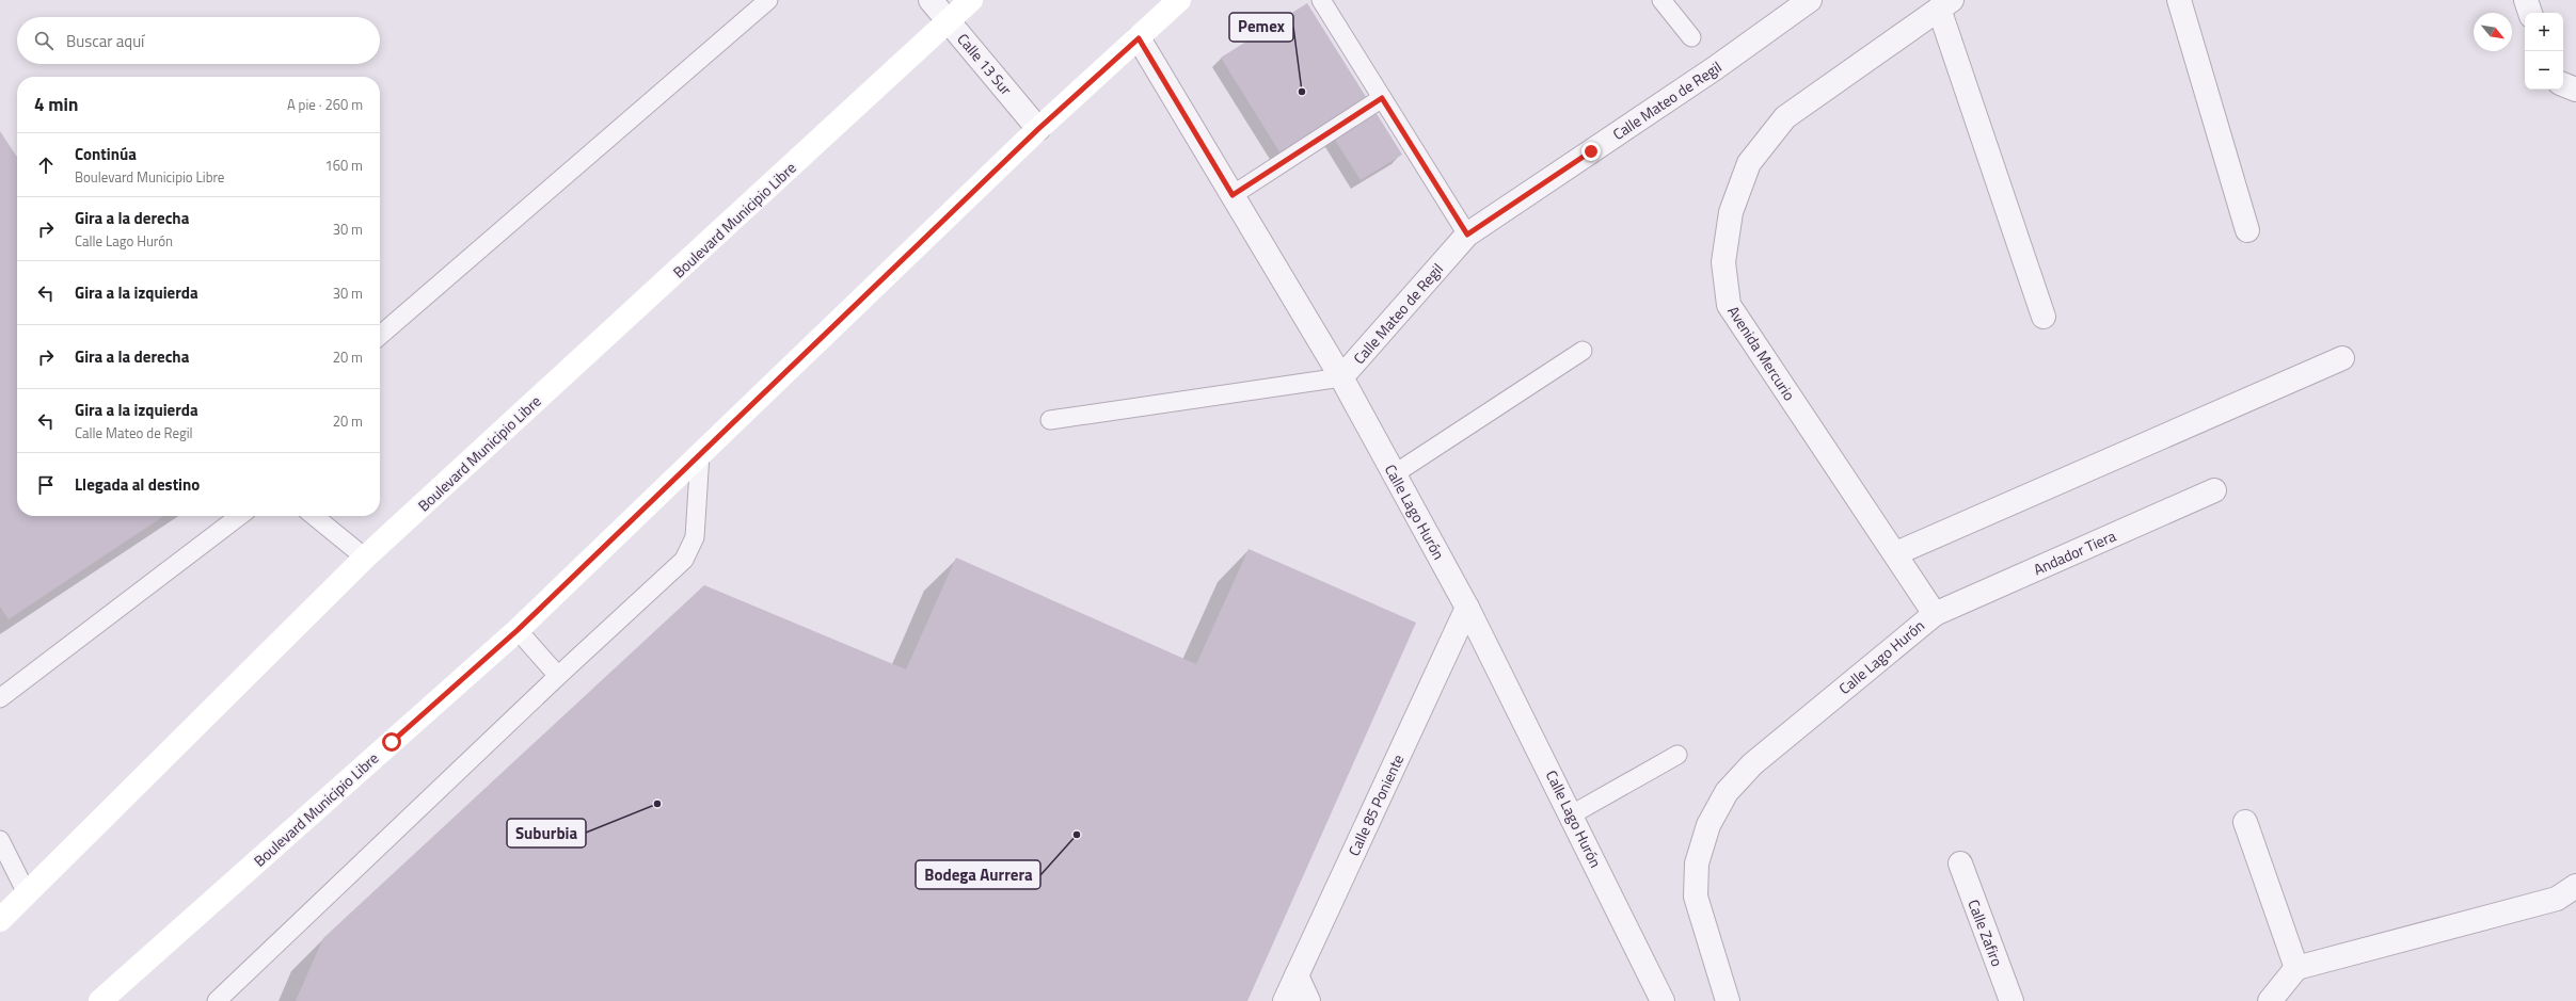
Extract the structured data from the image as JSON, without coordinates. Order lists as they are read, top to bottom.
{
  "streets": {
    "main road": ["Boulevard Municipio Libre"],
    "street": [
      "Calle 13 Sur",
      "Calle Mateo de Regil",
      "Avenida Mercurio",
      "Calle Lago Hurón",
      "Andador Tiera",
      "Calle 85 Poniente",
      "Calle Zafiro"
    ]
  },
  "crossings": [
    ["Calle 13 Sur", "Boulevard Municipio Libre"],
    ["Calle Mateo de Regil", "Calle Lago Hurón"],
    ["Boulevard Municipio Libre", "Calle Lago Hurón"],
    ["Avenida Mercurio", "Calle Lago Hurón"],
    ["Avenida Mercurio", "Andador Tiera"],
    ["Calle Lago Hurón", "Andador Tiera"],
    ["Calle Lago Hurón", "Calle 85 Poniente"]
  ],
  "places": ["Pemex", "Suburbia", "Bodega Aurrera"],
  "north": "bottom right",
  "page": {
    "map_buttons": ["+", "−"],
    "search": "Buscar aquí",
    "heading": ["4 min", "A pie · 260 m"],
    "list": [
      ["Continúa", "Boulevard Municipio Libre", "160 m"],
      ["Gira a la derecha", "Calle Lago Hurón", "30 m"],
      ["Gira a la izquierda", "30 m"],
      ["Gira a la derecha", "20 m"],
      ["Gira a la izquierda", "Calle Mateo de Regil", "20 m"],
      "Llegada al destino"
    ]
  }
}
